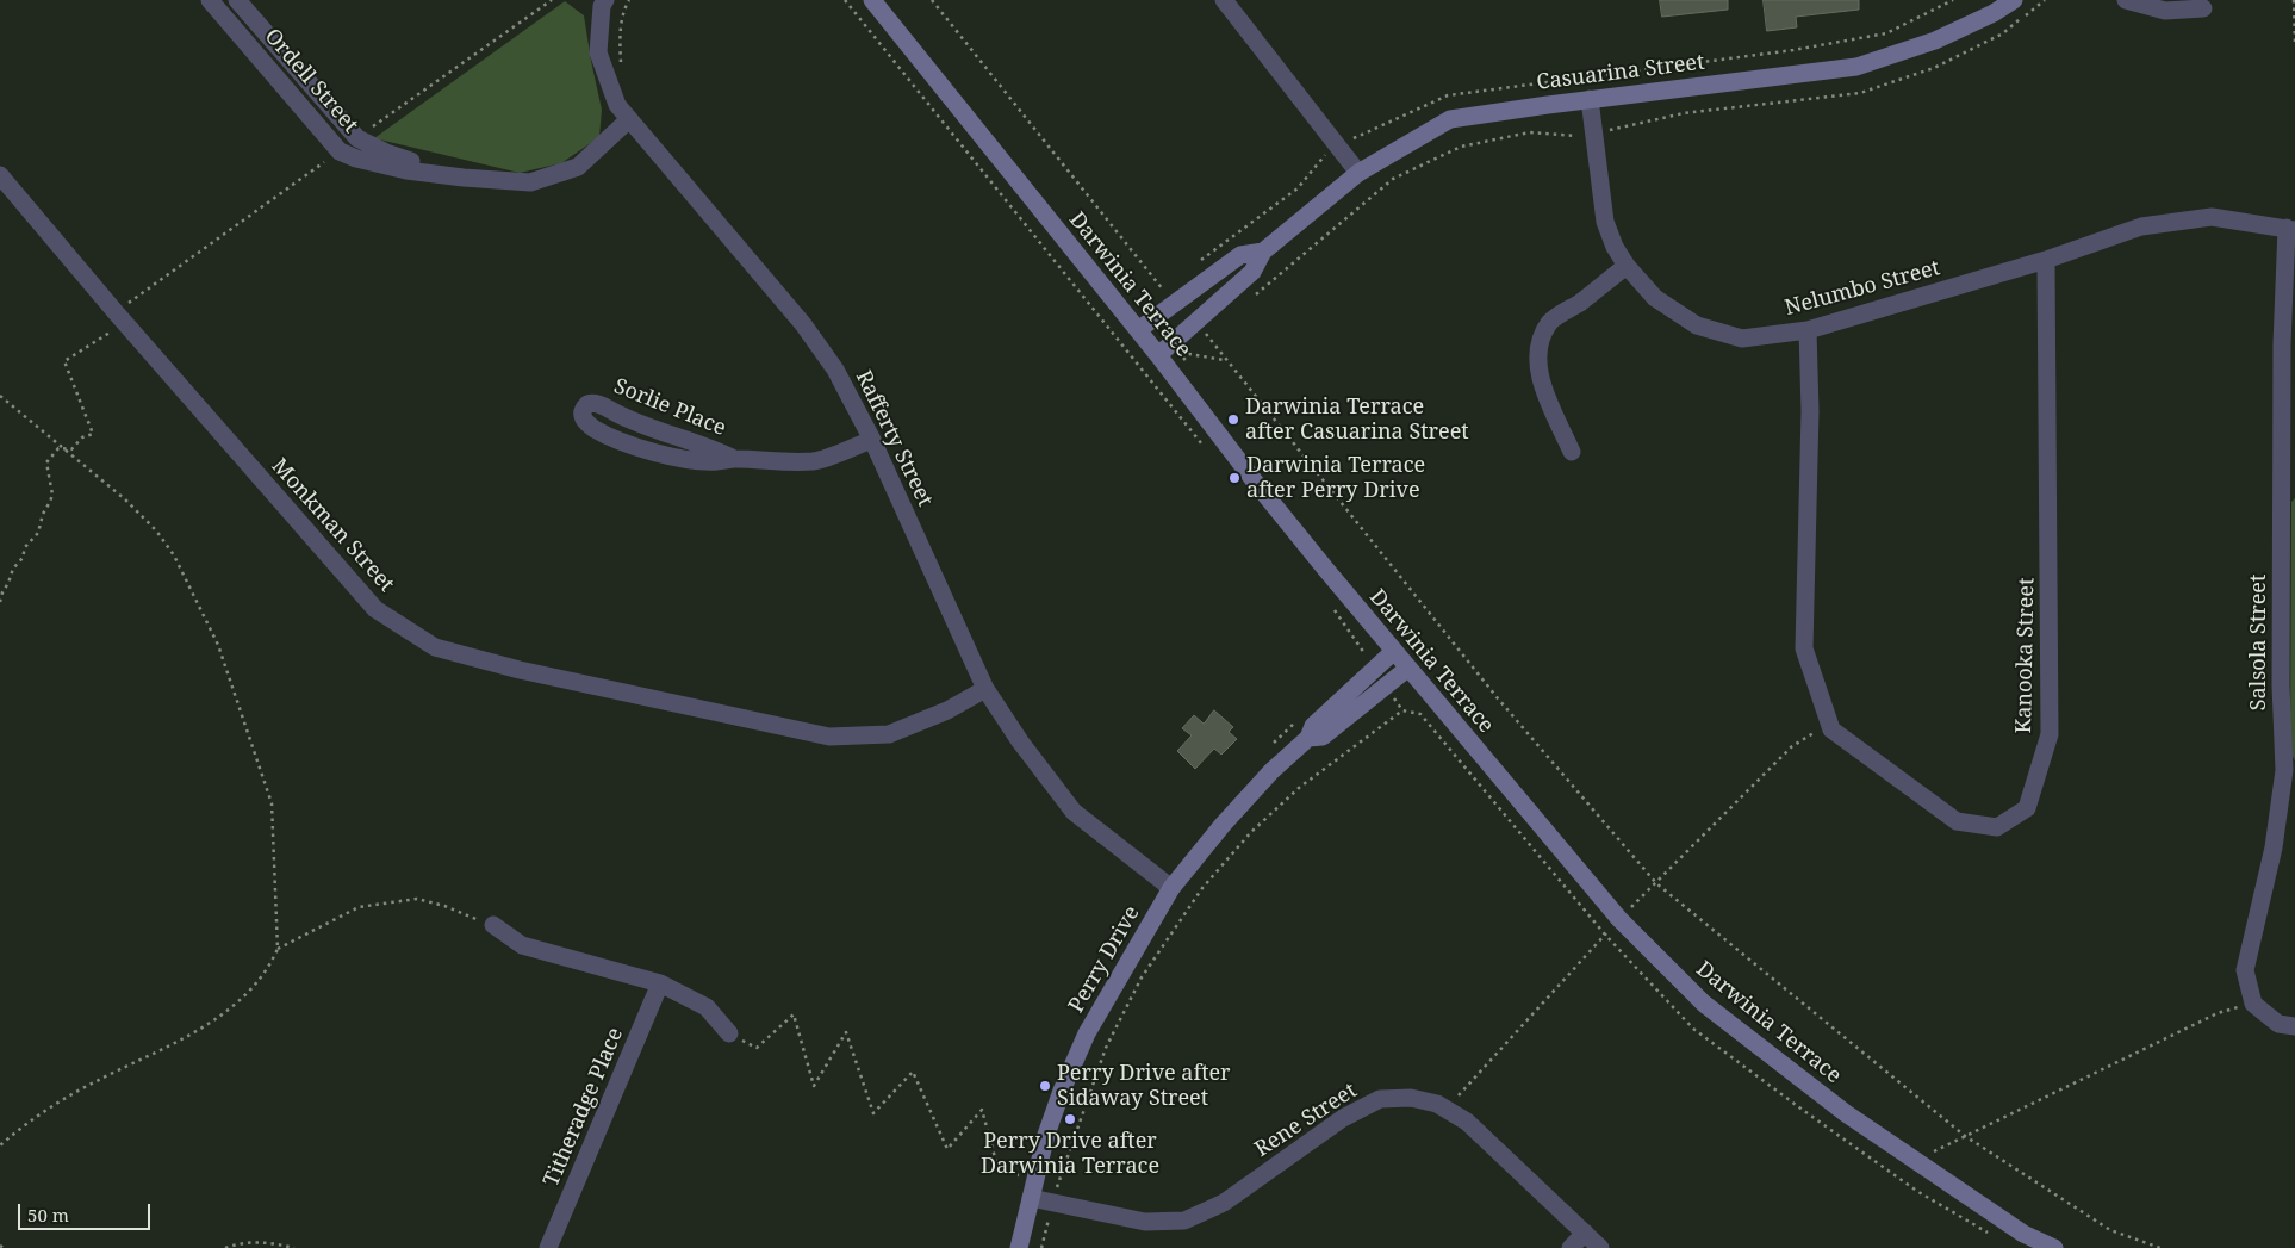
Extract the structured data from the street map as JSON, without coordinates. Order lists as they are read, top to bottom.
{
  "streets": {
    "street": [
      "Casuarina Street",
      "Ordell Street",
      "Darwinia Terrace",
      "Nelumbo Street",
      "Sorlie Place",
      "Rafferty Street",
      "Monkman Street",
      "Salsola Street",
      "Kanooka Street",
      "Perry Drive",
      "Titheradge Place",
      "Rene Street"
    ]
  },
  "crossings": [
    ["Casuarina Street", "Darwinia Terrace"],
    ["Casuarina Street", "Nelumbo Street"],
    ["Ordell Street", "Rafferty Street"],
    ["Darwinia Terrace", "Perry Drive"],
    ["Nelumbo Street", "Salsola Street"],
    ["Nelumbo Street", "Kanooka Street"],
    ["Sorlie Place", "Rafferty Street"],
    ["Rafferty Street", "Monkman Street"],
    ["Rafferty Street", "Perry Drive"],
    ["Perry Drive", "Rene Street"]
  ],
  "places": [
    "Darwinia Terrace after Casuarina Street",
    "Darwinia Terrace after Perry Drive",
    "Perry Drive after Sidaway Street",
    "Perry Drive after Darwinia Terrace"
  ],
  "scale_bar": "50 m"
}
